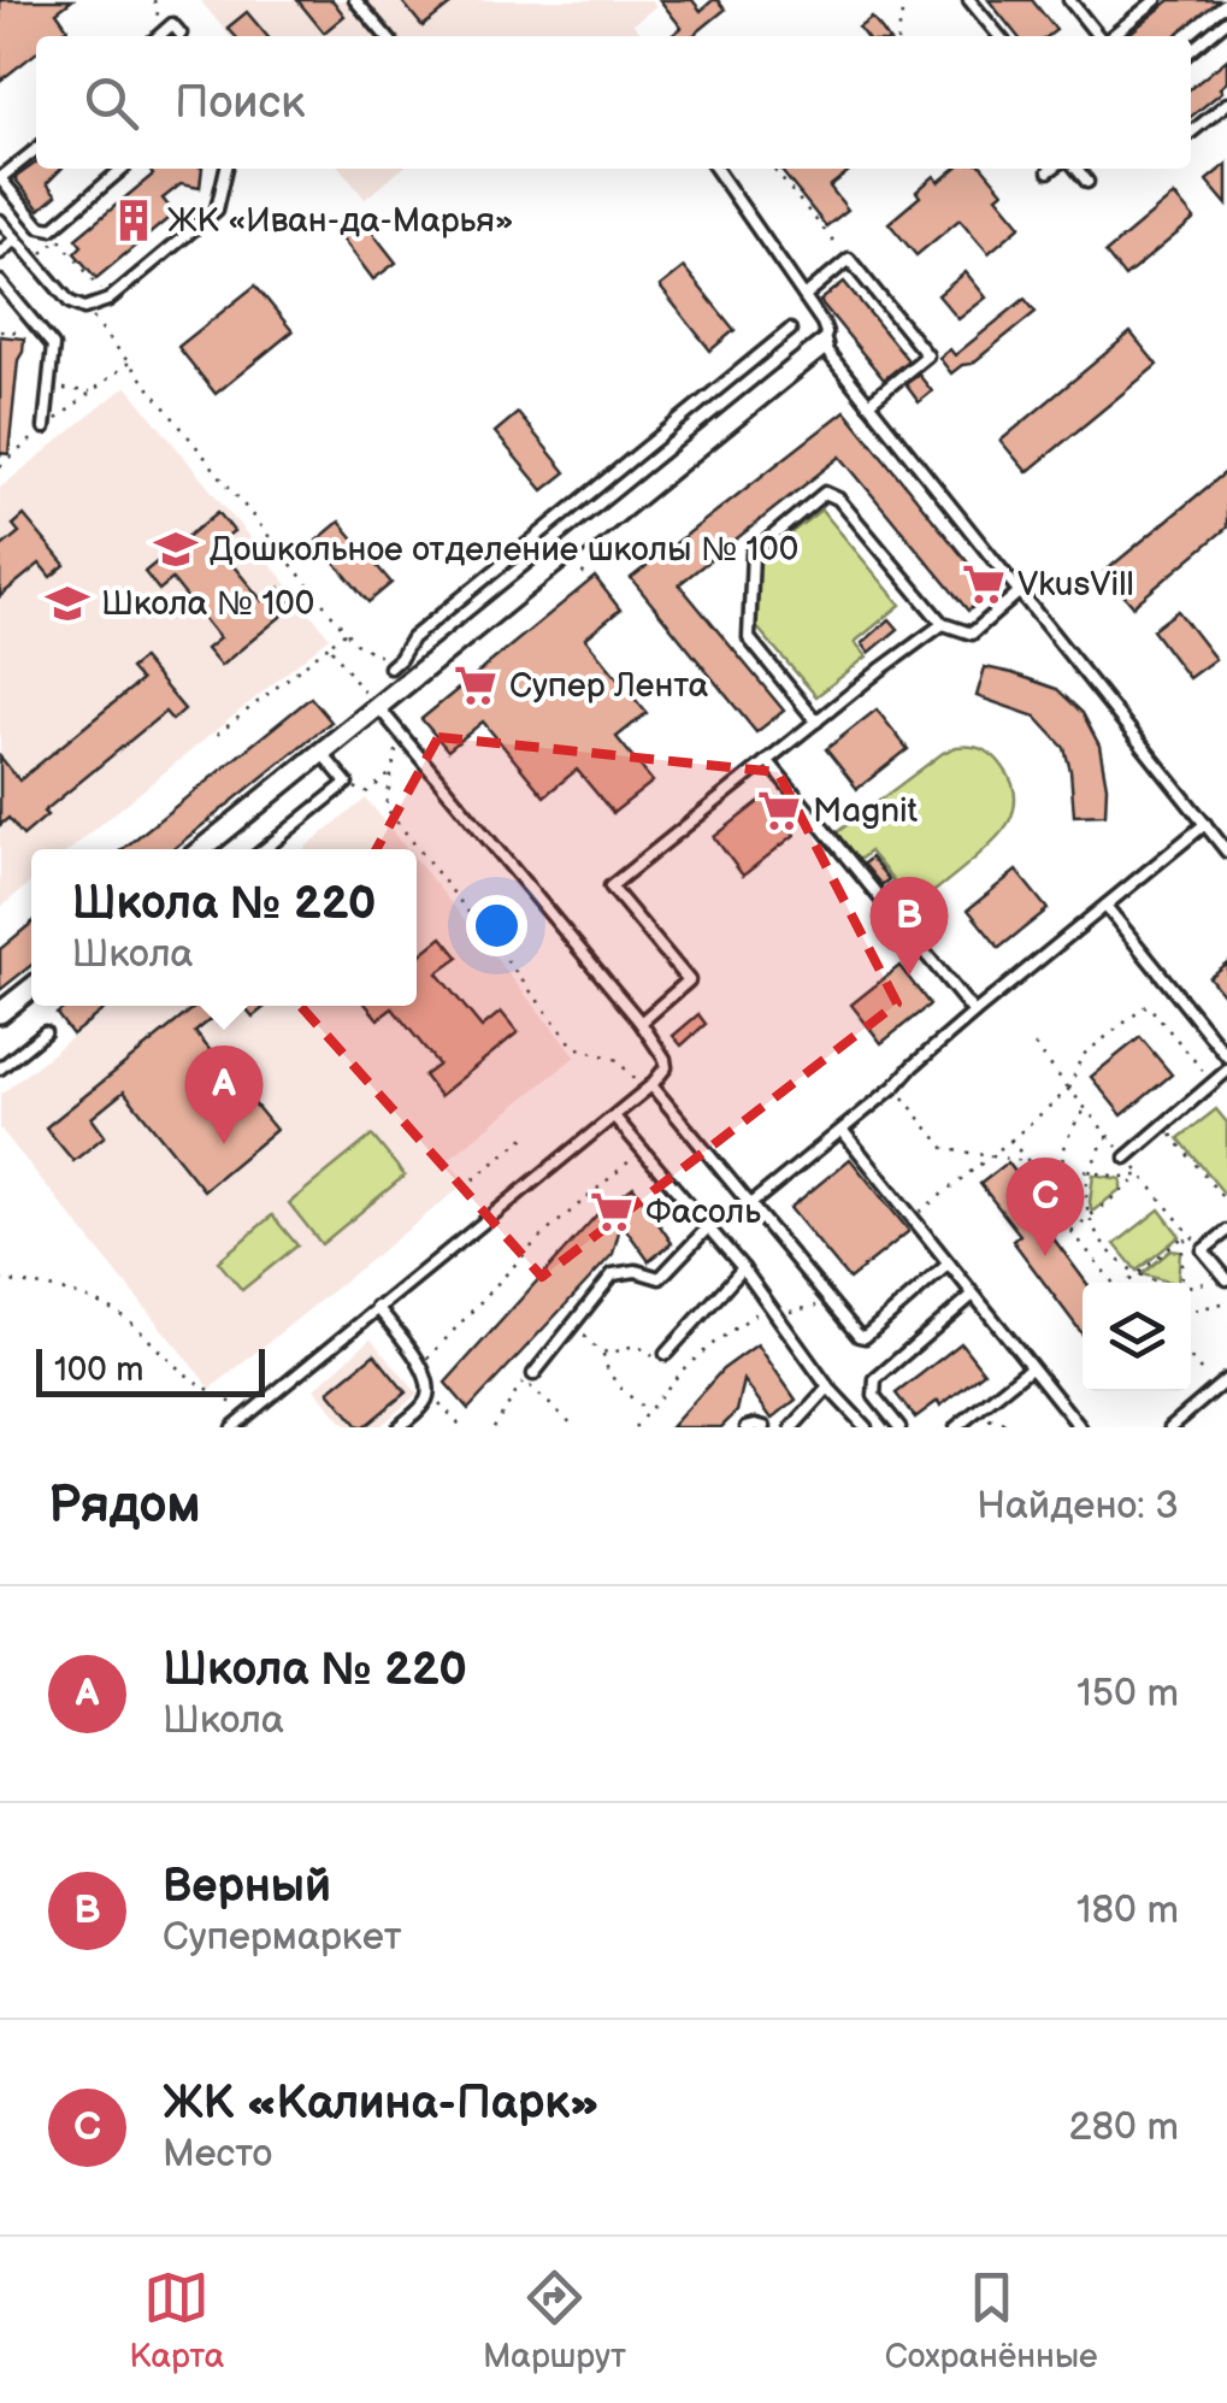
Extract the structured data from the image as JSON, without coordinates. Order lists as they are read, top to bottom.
{
  "places": {
    "building": ["ЖК «Иван-да-Марья»"],
    "school or university": ["Дошкольное отделение школы № 100", "Школа № 100"],
    "supermarket": [
      "VkusVill",
      "Супер Лента",
      "Magnit",
      "Фасоль"
    ]
  },
  "scale_bar": "100 m",
  "page": {
    "search": "Поиск",
    "popup": ["Школа № 220", "Школа"],
    "pins": ["B", "A", "C"],
    "scale": "100 m",
    "heading": ["Рядом", "Найдено: 3"],
    "list": [
      {
        "mark": "A",
        "name": "Школа № 220",
        "note": "Школа",
        "value": "150 m"
      },
      {
        "mark": "B",
        "name": "Верный",
        "note": "Супермаркет",
        "value": "180 m"
      },
      {
        "mark": "C",
        "name": "ЖК «Калина-Парк»",
        "note": "Место",
        "value": "280 m"
      }
    ],
    "nav": ["Карта", "Маршрут", "Сохранённые"]
  }
}
